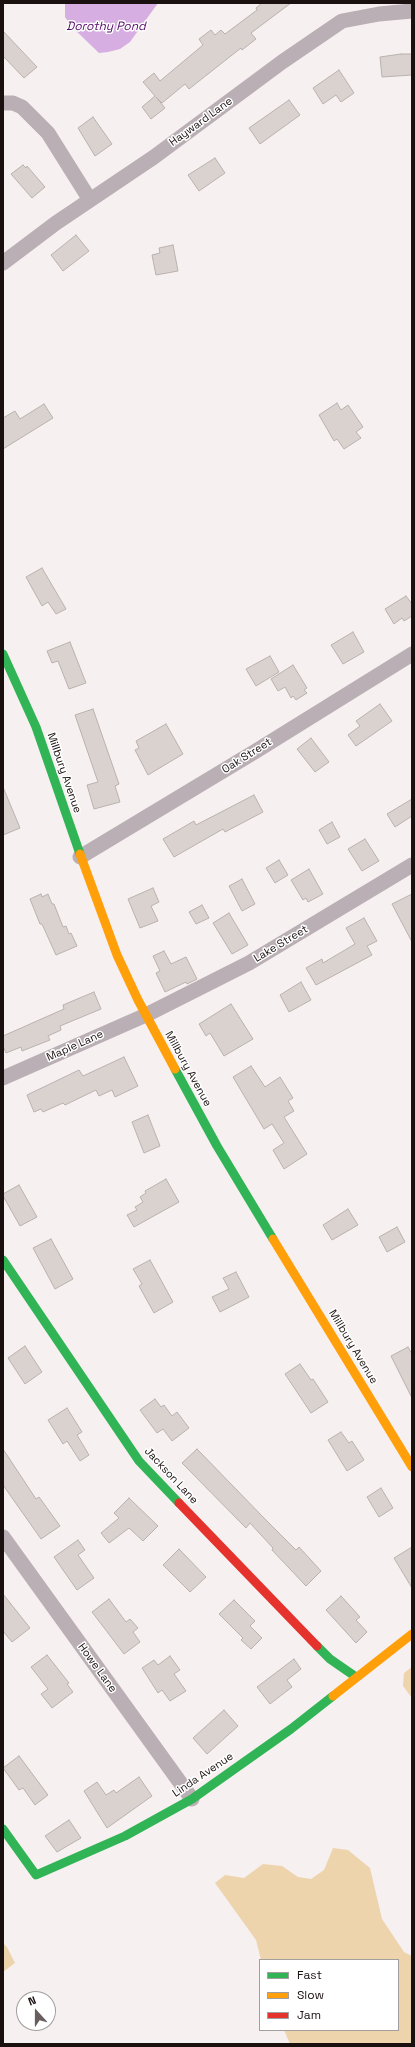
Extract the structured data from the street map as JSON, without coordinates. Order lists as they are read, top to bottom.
{
  "streets": {
    "street": [
      "Hayward Lane",
      "Oak Street",
      "Millbury Avenue",
      "Lake Street",
      "Maple Lane",
      "Jackson Lane",
      "Howe Lane",
      "Linda Avenue"
    ]
  },
  "crossings": [
    ["Oak Street", "Millbury Avenue"],
    ["Millbury Avenue", "Lake Street"],
    ["Millbury Avenue", "Maple Lane"],
    ["Lake Street", "Maple Lane"],
    ["Jackson Lane", "Linda Avenue"],
    ["Howe Lane", "Linda Avenue"]
  ],
  "water": ["Dorothy Pond"],
  "legend": ["Fast", "Slow", "Jam"],
  "north": "top"
}
